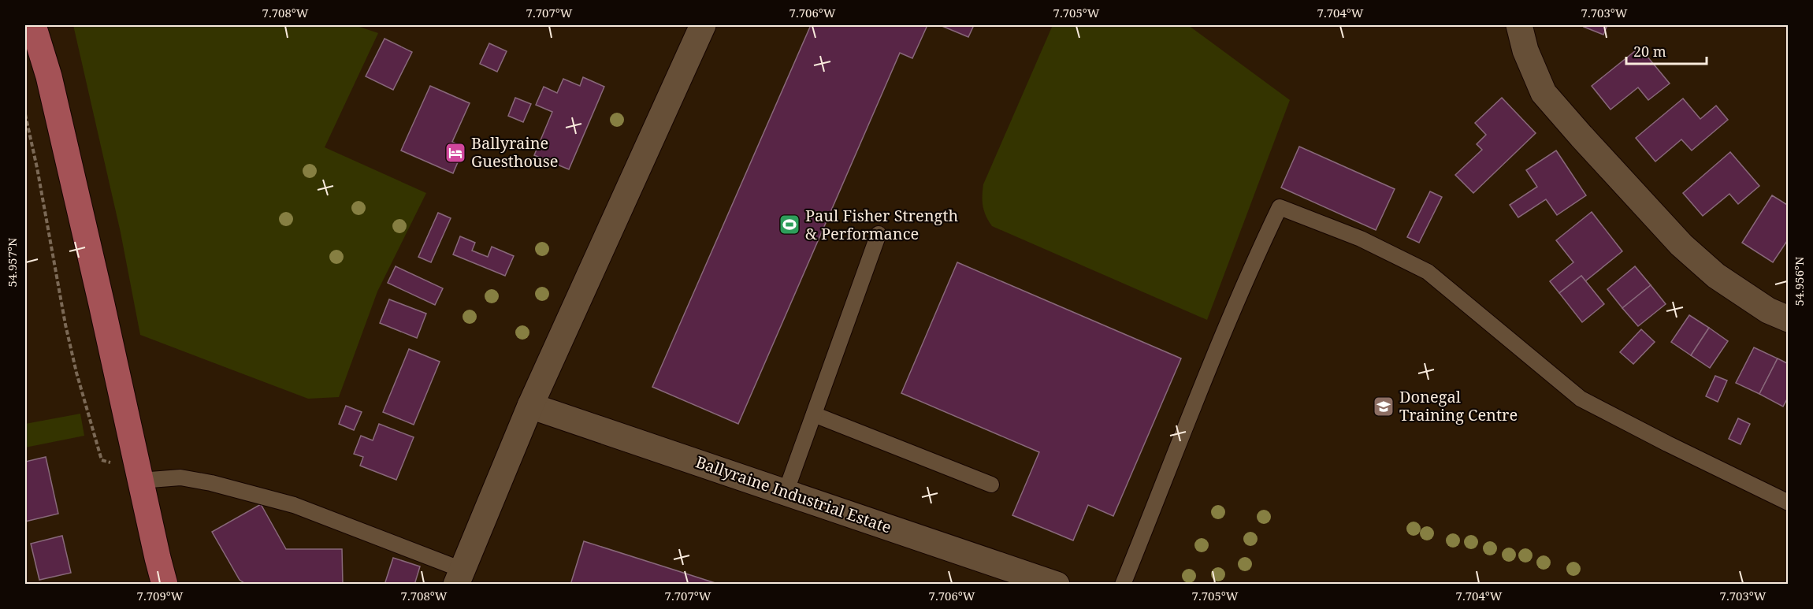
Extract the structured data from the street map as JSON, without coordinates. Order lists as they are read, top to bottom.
{
  "streets": {
    "street": ["Ballyraine Industrial Estate"]
  },
  "places": {
    "hotel": ["Ballyraine Guesthouse"],
    "sports": ["Paul Fisher Strength & Performance"],
    "school or university": ["Donegal Training Centre"]
  },
  "scale_bar": "20 m",
  "coordinates": [
    "7.708°W",
    "7.707°W",
    "7.706°W",
    "7.705°W",
    "7.704°W",
    "7.703°W",
    "54.957°N",
    "54.956°N",
    "7.709°W"
  ]
}
